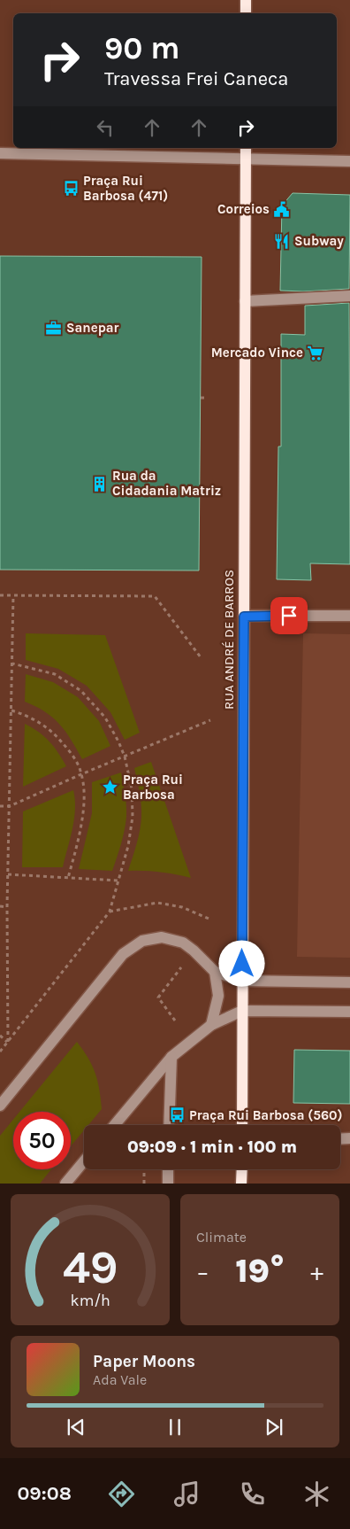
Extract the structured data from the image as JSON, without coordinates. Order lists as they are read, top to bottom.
{
  "streets": {
    "main road": ["RUA ANDRÉ DE BARROS"]
  },
  "places": {
    "bus stop": ["Praça Rui Barbosa (471)", "Praça Rui Barbosa (560)"],
    "public building": ["Correios"],
    "restaurant": ["Subway"],
    "office": ["Sanepar"],
    "supermarket": ["Mercado Vince"],
    "building": ["Rua da Cidadania Matriz"],
    "place": ["Praça Rui Barbosa"]
  },
  "page": {
    "turn": ["90 m", "Travessa Frei Caneca"],
    "limit": "50",
    "trip": "09:09 · 1 min · 100 m",
    "tile": "Climate",
    "heat": ["−", "19°", "+"],
    "song": ["Paper Moons", "Ada Vale"],
    "tabs": "09:08",
    "gauge": ["49", "km/h"]
  }
}
